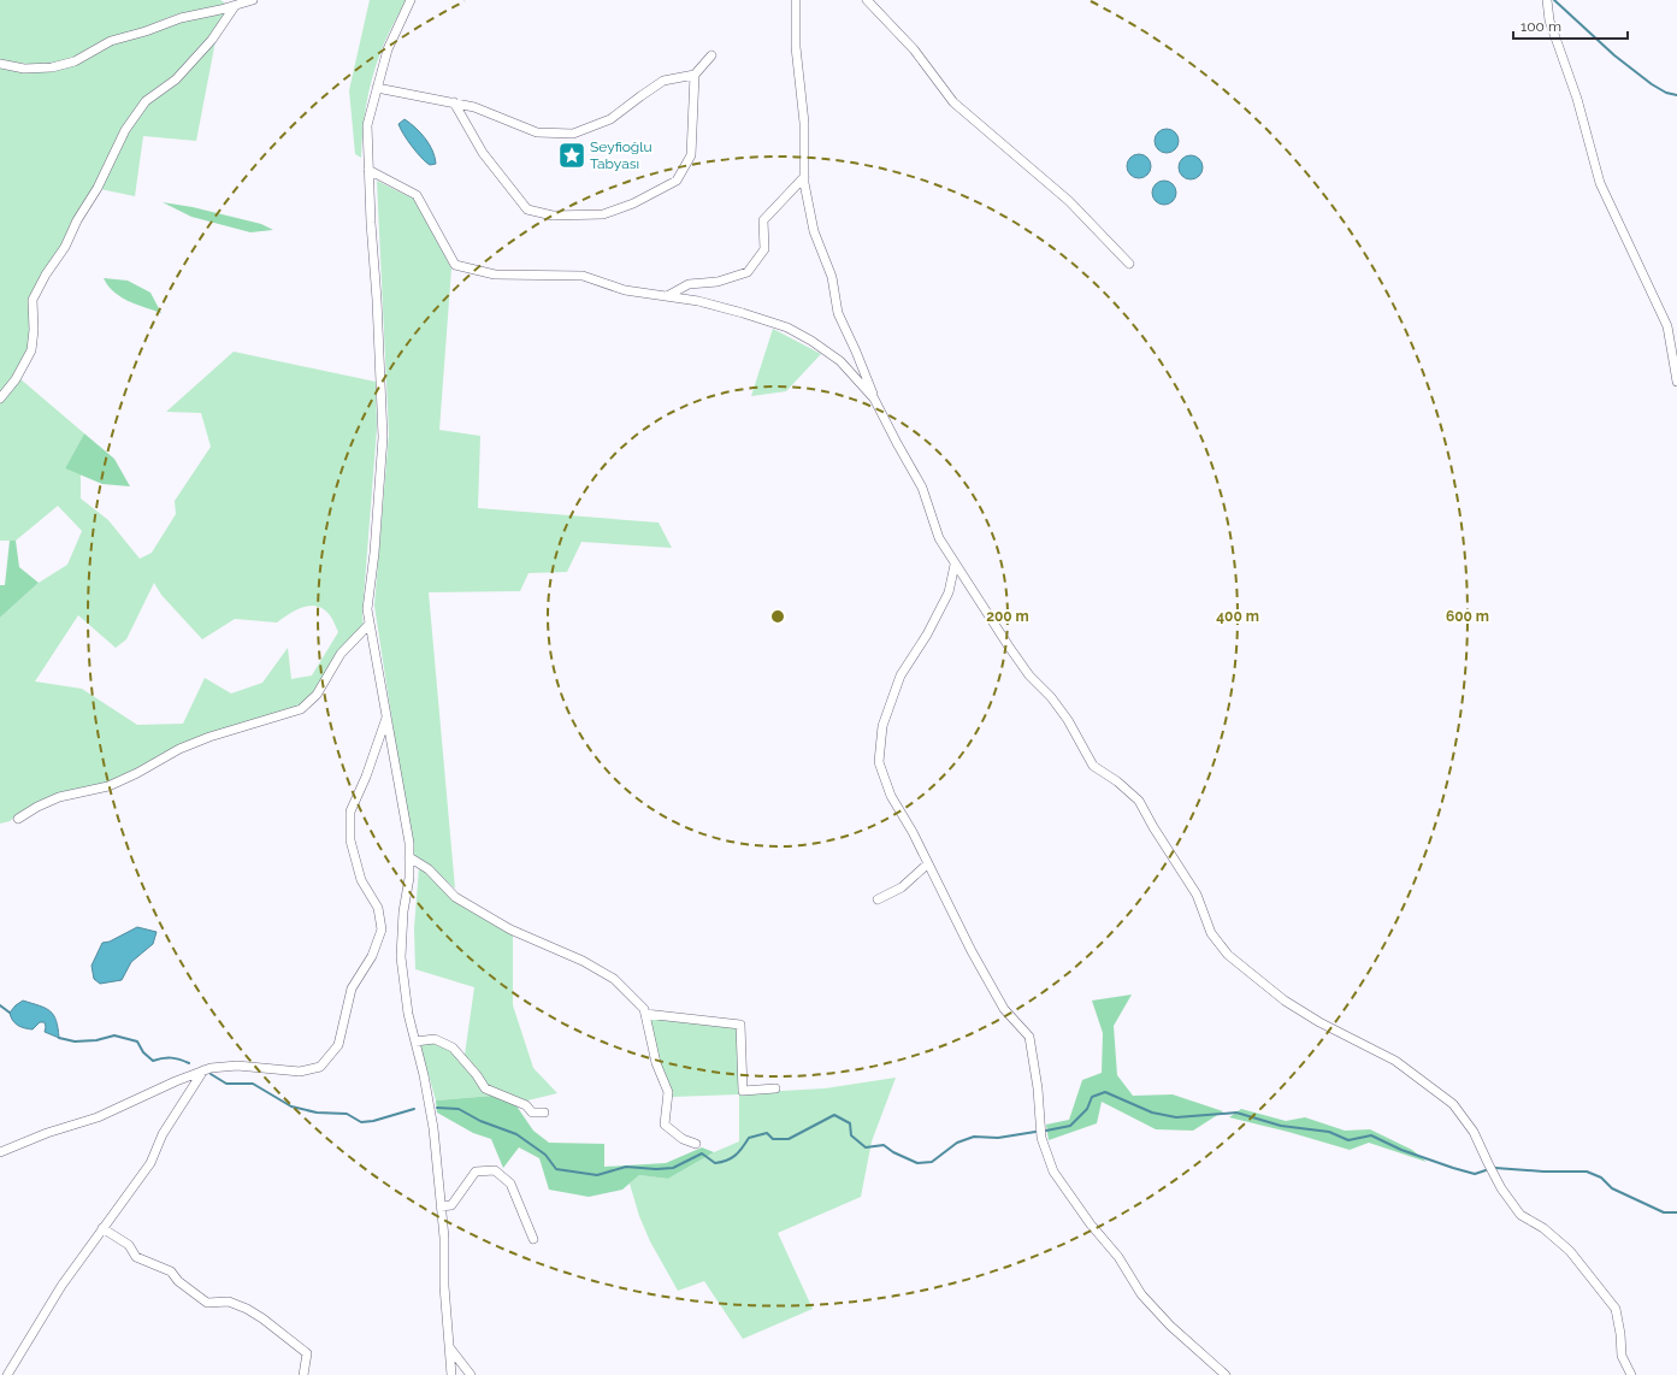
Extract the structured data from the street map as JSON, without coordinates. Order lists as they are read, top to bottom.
{
  "places": {
    "place": ["Seyfioğlu Tabyası"]
  },
  "scale_bar": "100 m",
  "rings": ["200 m", "400 m", "600 m"]
}
